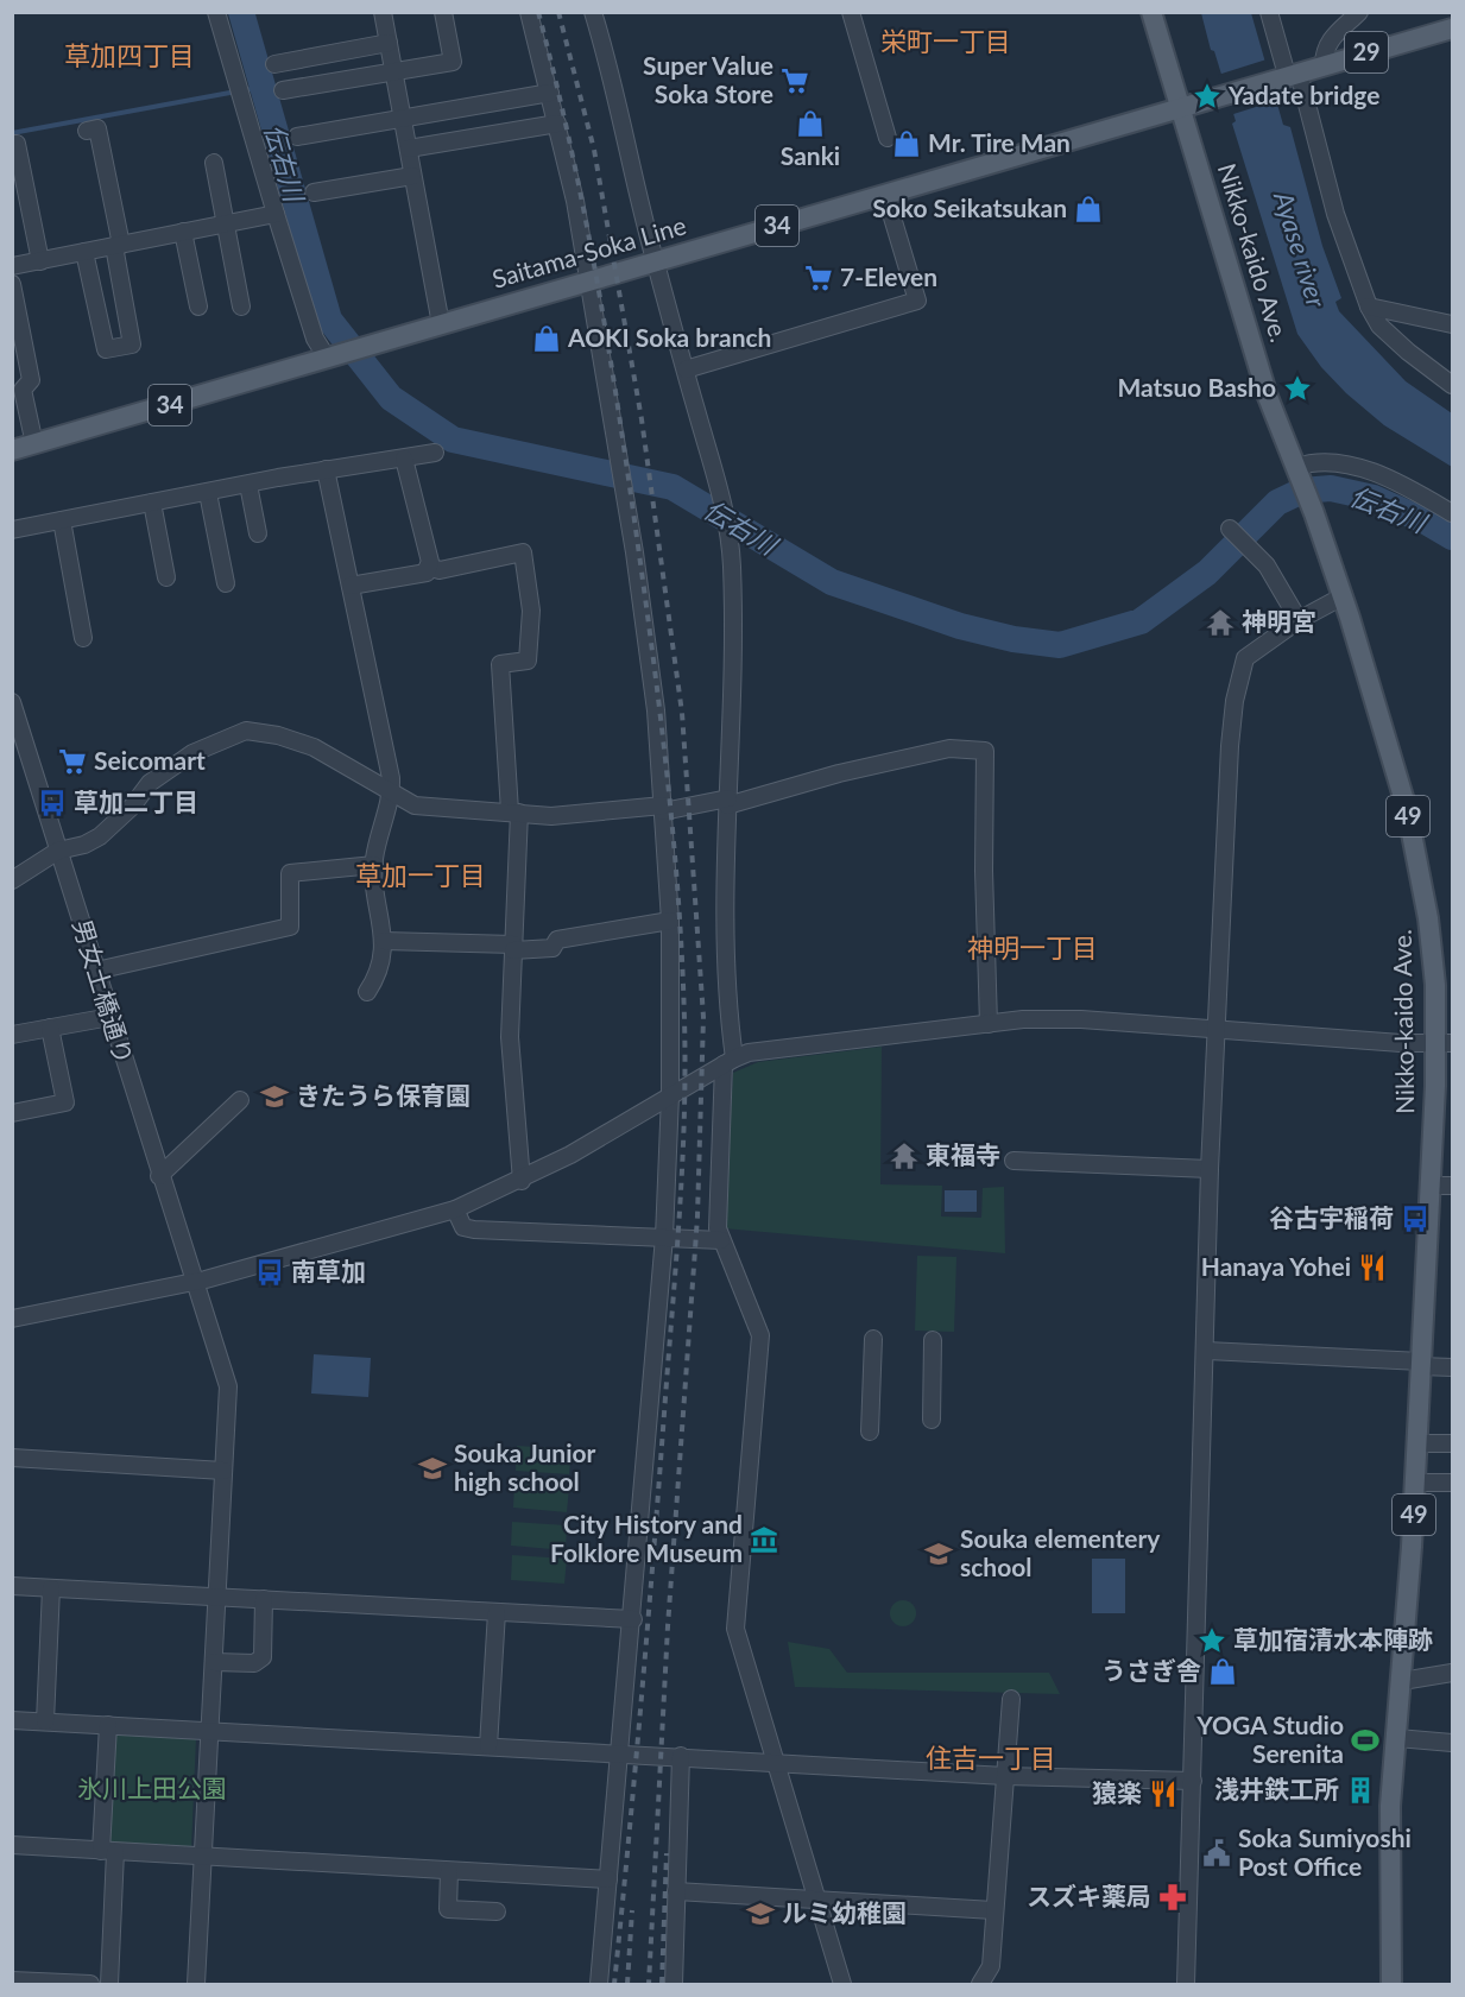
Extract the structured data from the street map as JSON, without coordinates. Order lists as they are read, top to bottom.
{
  "streets": {
    "main road": [
      "29",
      "34",
      "Saitama-Soka Line",
      "Nikko-kaido Ave.",
      "49"
    ],
    "street": ["男女土橋通り"]
  },
  "crossings": [
    ["29", "Saitama-Soka Line"],
    ["29", "Nikko-kaido Ave."],
    ["Saitama-Soka Line", "Nikko-kaido Ave."]
  ],
  "districts": [
    "栄町一丁目",
    "草加四丁目",
    "草加一丁目",
    "神明一丁目",
    "住吉一丁目"
  ],
  "water": ["伝右川", "Ayase river"],
  "parks": ["氷川上田公園"],
  "places": {
    "supermarket": ["Super Value Soka Store", "7-Eleven", "Seicomart"],
    "place": ["Yadate bridge", "Matsuo Basho", "草加宿清水本陣跡"],
    "shop": [
      "Sanki",
      "Mr. Tire Man",
      "Soko Seikatsukan",
      "AOKI Soka branch",
      "うさぎ舎"
    ],
    "temple": ["神明宮", "東福寺"],
    "bus stop": ["草加二丁目", "谷古宇稲荷", "南草加"],
    "school or university": [
      "きたうら保育園",
      "Souka Junior high school",
      "Souka elementery school",
      "ルミ幼稚園"
    ],
    "restaurant": ["Hanaya Yohei", "猿楽"],
    "museum": ["City History and Folklore Museum"],
    "sports": ["YOGA Studio Serenita"],
    "building": ["浅井鉄工所"],
    "public building": ["Soka Sumiyoshi Post Office"],
    "pharmacy": ["スズキ薬局"]
  }
}
